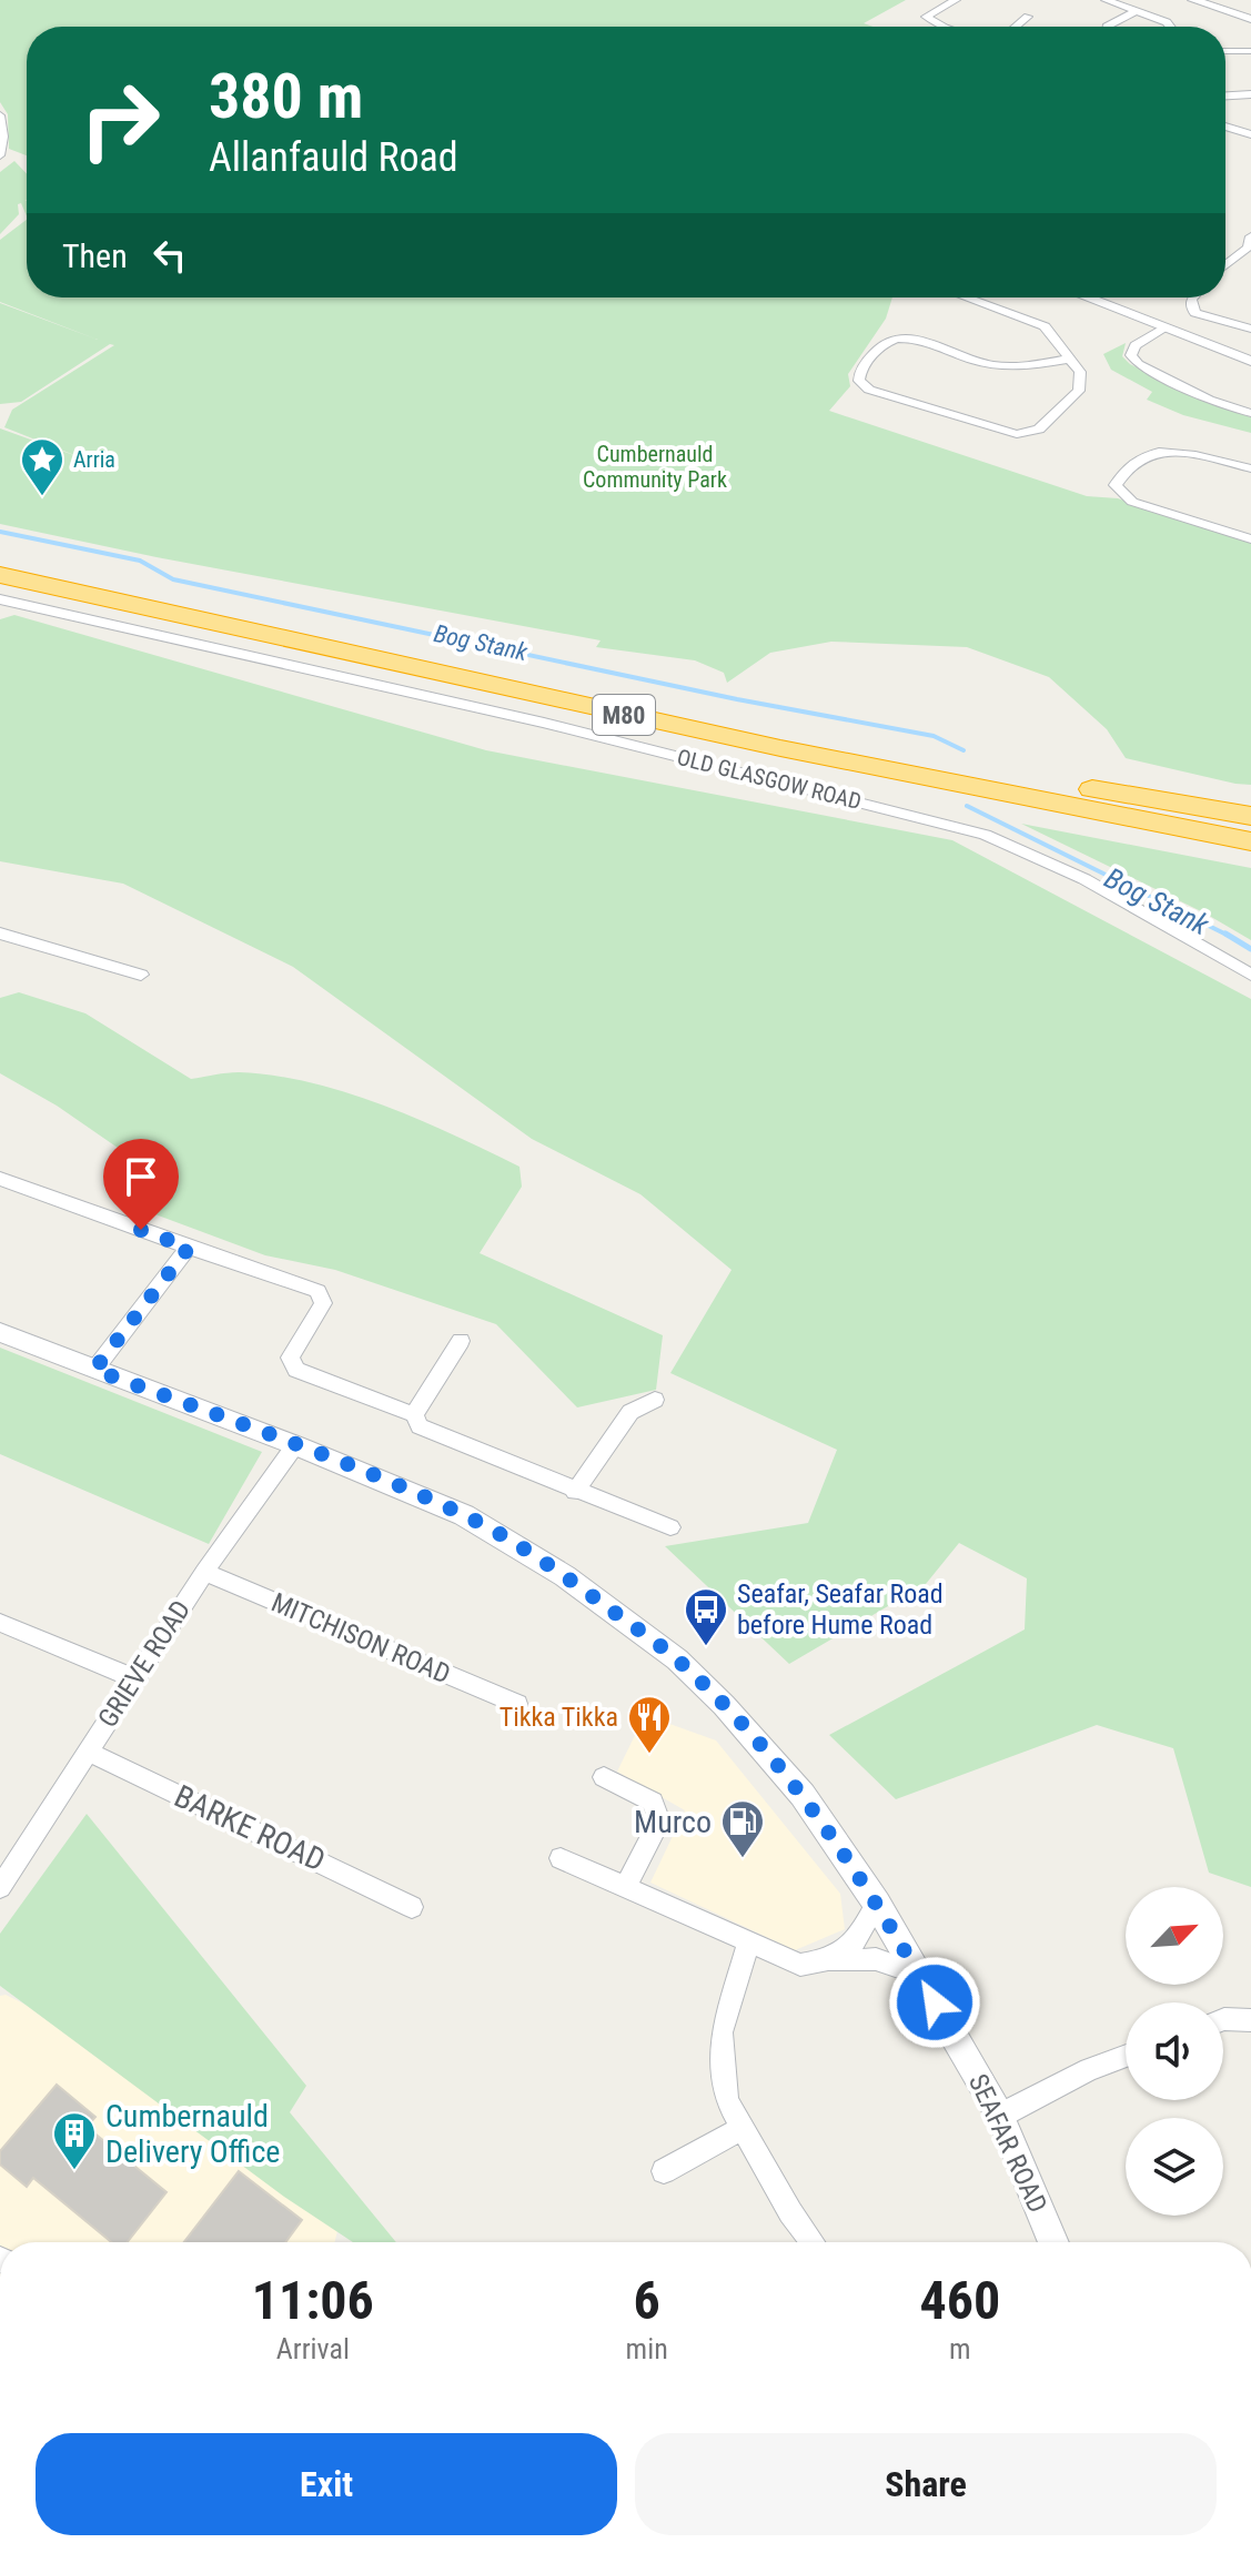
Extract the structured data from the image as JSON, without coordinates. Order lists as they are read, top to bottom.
{
  "streets": {
    "highway": ["M80"],
    "street": [
      "OLD GLASGOW ROAD",
      "MITCHISON ROAD",
      "GRIEVE ROAD",
      "BARKE ROAD",
      "SEAFAR ROAD"
    ]
  },
  "crossings": [
    ["MITCHISON ROAD", "GRIEVE ROAD"],
    ["GRIEVE ROAD", "BARKE ROAD"],
    ["GRIEVE ROAD", "SEAFAR ROAD"]
  ],
  "water": ["Bog Stank"],
  "parks": ["Cumbernauld Community Park"],
  "places": {
    "place": ["Arria"],
    "bus stop": ["Seafar, Seafar Road before Hume Road"],
    "restaurant": ["Tikka Tikka"],
    "fuel station": ["Murco"],
    "building": ["Cumbernauld Delivery Office"]
  },
  "north": "top right",
  "page": {
    "turn": ["380 m", "Allanfauld Road"],
    "then": "Then",
    "eta": [
      "11:06",
      "Arrival",
      "6",
      "min",
      "460",
      "m"
    ],
    "buttons": ["Exit", "Share"]
  }
}
